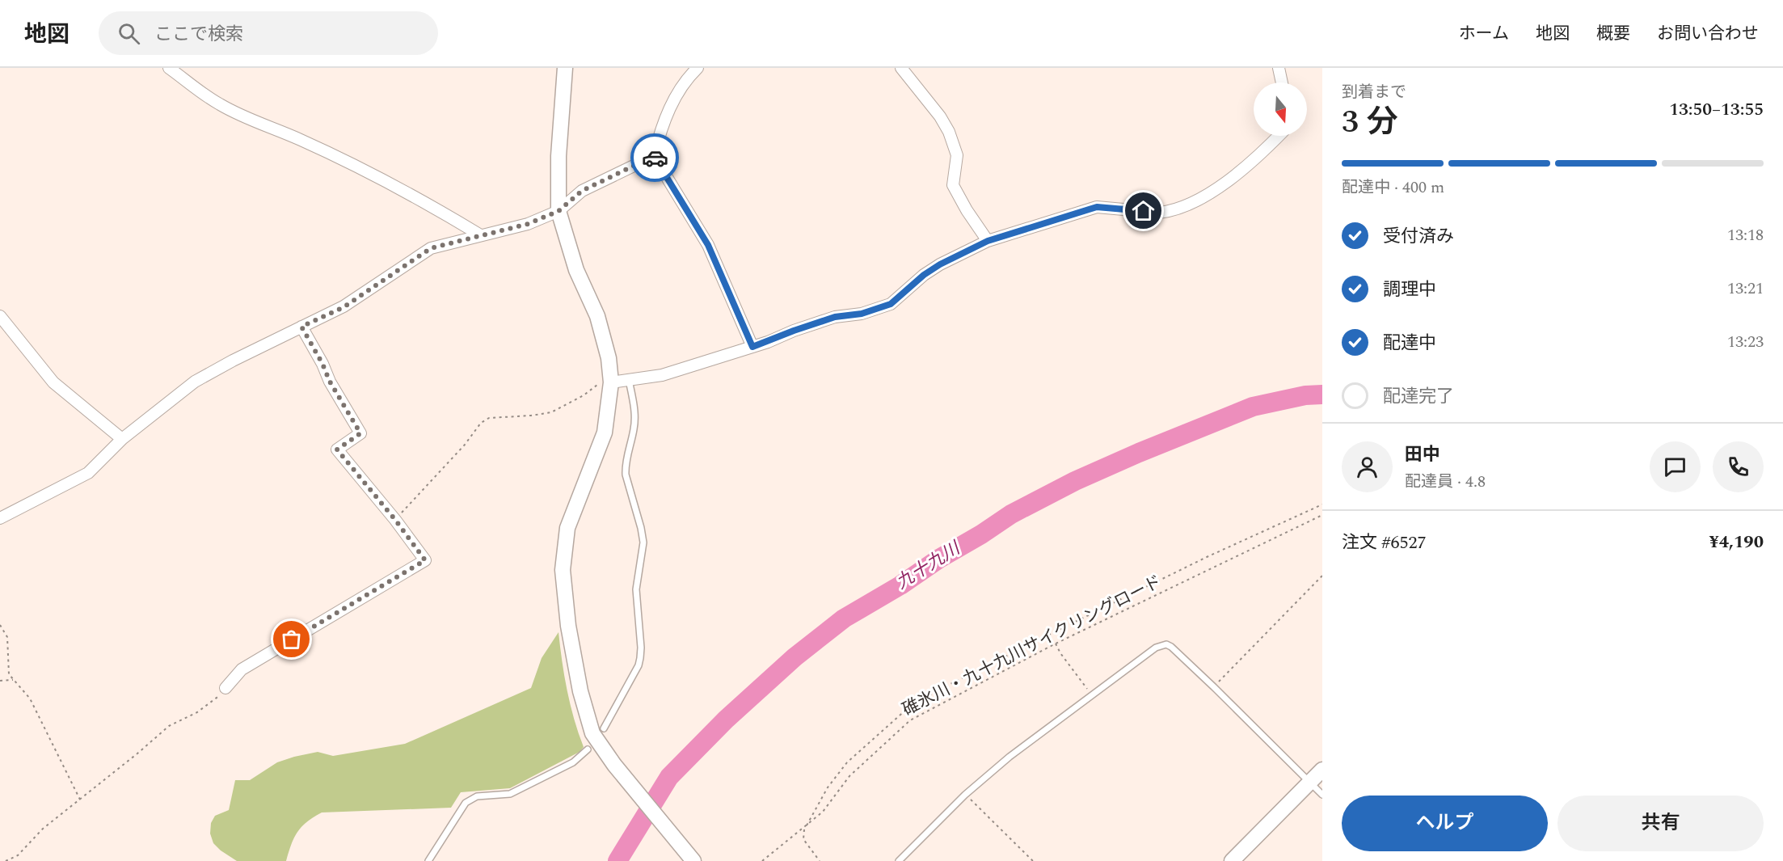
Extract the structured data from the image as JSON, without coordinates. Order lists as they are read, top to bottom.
{
  "streets": {
    "path": ["碓氷川・九十九川サイクリングロード"]
  },
  "water": ["九十九川"],
  "north": "bottom",
  "page": {
    "header": "地図",
    "search": "ここで検索",
    "nav": [
      "ホーム",
      "地図",
      "概要",
      "お問い合わせ"
    ],
    "heading": ["3 分", "到着まで", "13:50–13:55"],
    "panel": [
      "田中",
      "配達員 · 4.8",
      "注文 #6527",
      "¥4,190"
    ],
    "bar": "配達中 · 400 m",
    "list": [
      ["受付済み", "13:18"],
      ["調理中", "13:21"],
      ["配達中", "13:23"],
      "配達完了"
    ],
    "buttons": ["ヘルプ", "共有"]
  }
}
